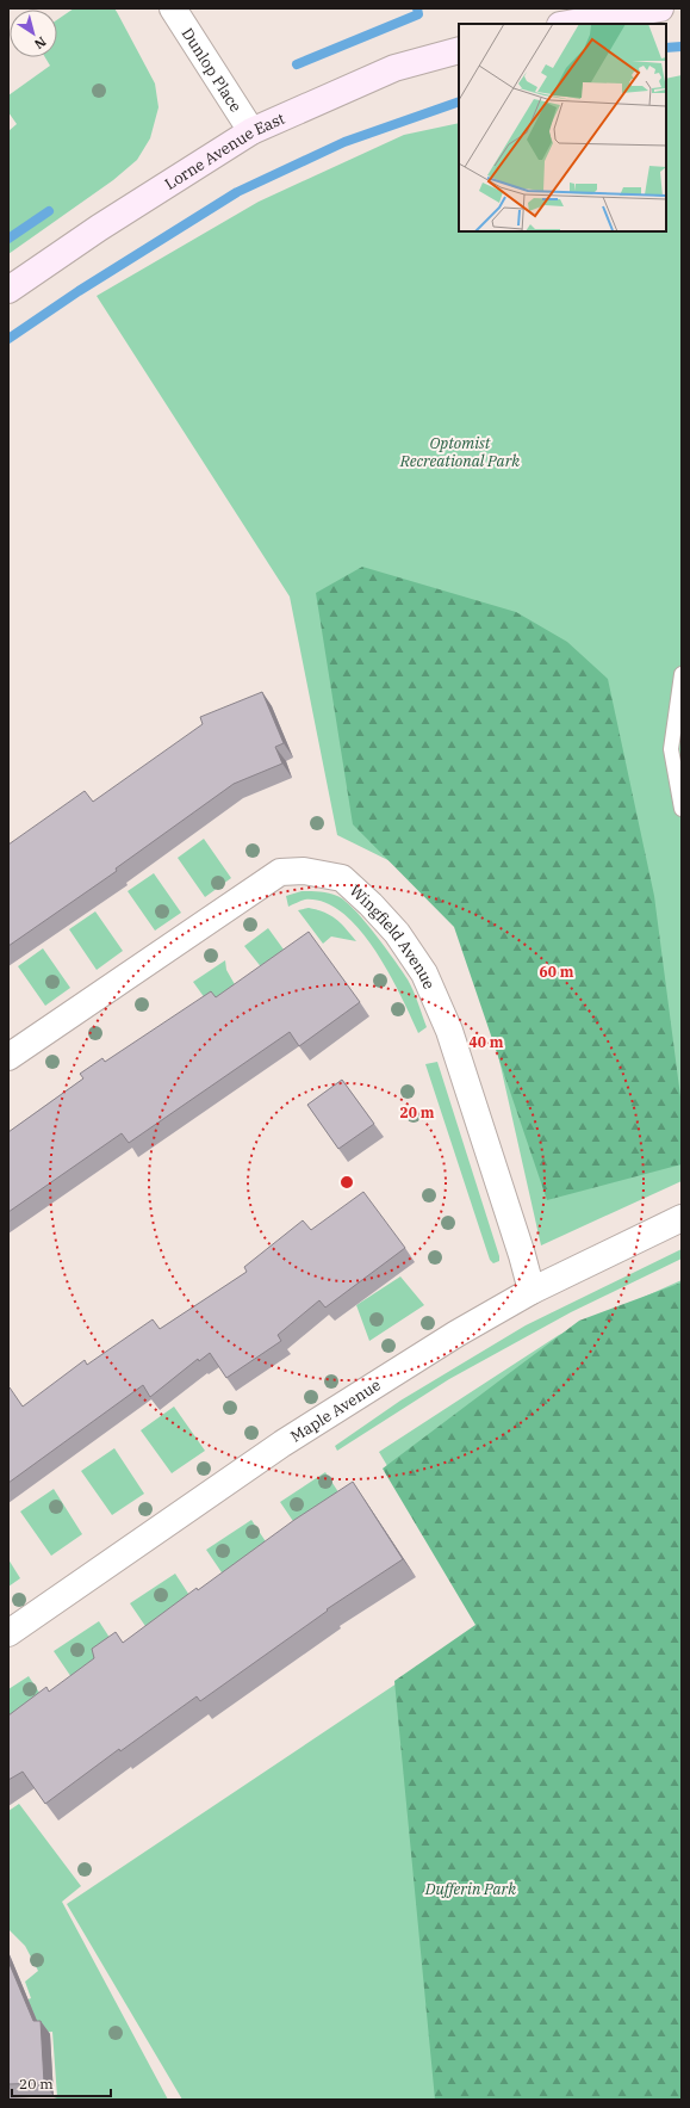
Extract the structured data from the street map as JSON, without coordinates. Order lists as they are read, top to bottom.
{
  "streets": {
    "main road": ["Lorne Avenue East"],
    "street": ["Dunlop Place", "Wingfield Avenue", "Maple Avenue"]
  },
  "crossings": [
    ["Dunlop Place", "Lorne Avenue East"],
    ["Wingfield Avenue", "Maple Avenue"]
  ],
  "parks": ["Optomist Recreational Park", "Dufferin Park"],
  "scale_bar": "20 m",
  "north": "bottom right",
  "rings": ["60 m", "40 m", "20 m"]
}
